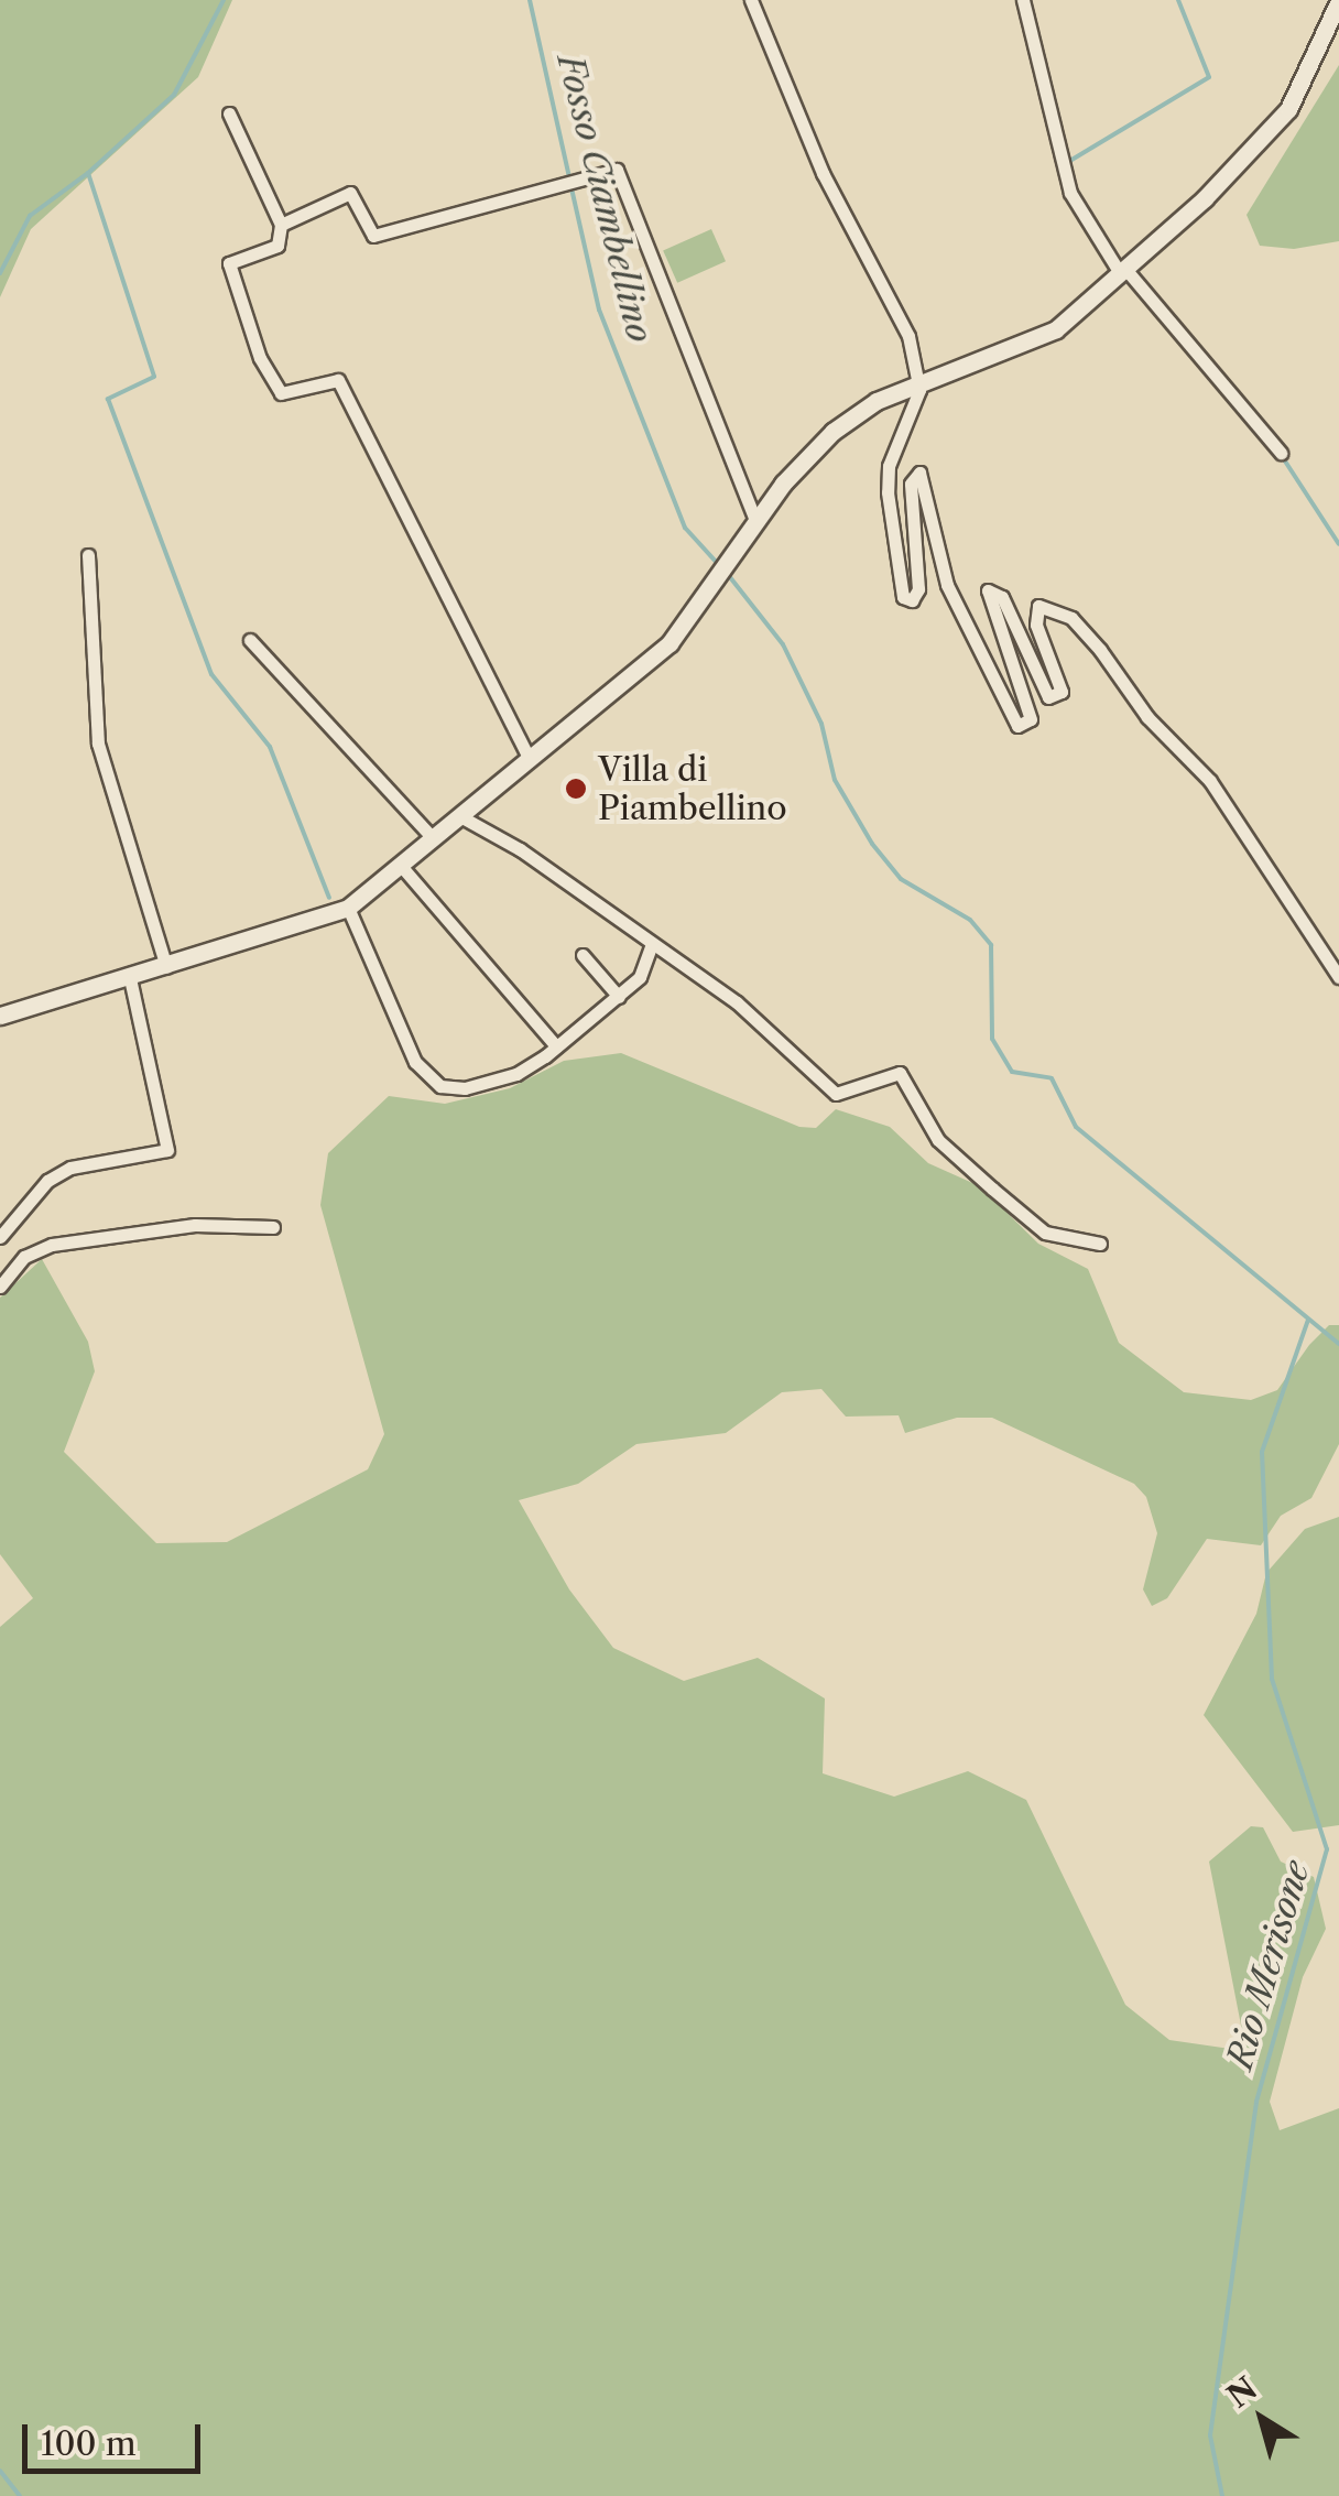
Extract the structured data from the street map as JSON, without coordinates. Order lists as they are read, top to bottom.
{
  "water": ["Fosso Ciambellino", "Rio Merisone"],
  "places": ["Villa di Piambellino"],
  "scale_bar": "100 m",
  "north": "top left"
}
